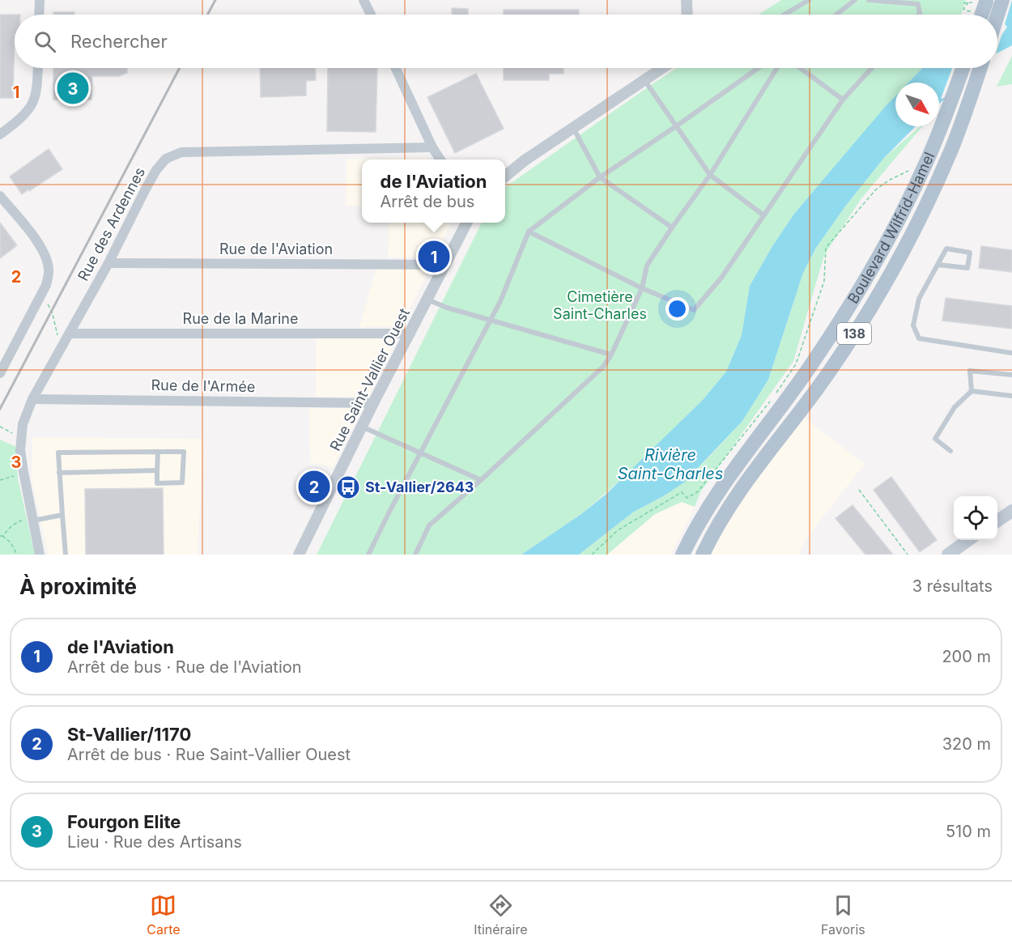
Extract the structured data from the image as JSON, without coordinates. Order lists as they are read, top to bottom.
{
  "streets": {
    "main road": ["Boulevard Wilfrid-Hamel", "138"],
    "street": [
      "Rue des Ardennes",
      "Rue de l'Aviation",
      "Rue de la Marine",
      "Rue Saint-Vallier Ouest",
      "Rue de l'Armée"
    ]
  },
  "crossings": [
    ["Rue des Ardennes", "Rue de l'Aviation"],
    ["Rue des Ardennes", "Rue de la Marine"],
    ["Rue des Ardennes", "Rue de l'Armée"],
    ["Rue de l'Aviation", "Rue Saint-Vallier Ouest"],
    ["Rue de la Marine", "Rue Saint-Vallier Ouest"],
    ["Rue Saint-Vallier Ouest", "Rue de l'Armée"]
  ],
  "water": ["Rivière Saint-Charles"],
  "parks": ["Cimetière Saint-Charles"],
  "places": {
    "bus stop": ["St-Vallier/2643"]
  },
  "north": "bottom right",
  "page": {
    "search": "Rechercher",
    "pins": ["3", "1", "2"],
    "popup": ["de l'Aviation", "Arrêt de bus"],
    "heading": ["À proximité", "3 résultats"],
    "list": [
      {
        "mark": "1",
        "name": "de l'Aviation",
        "note": "Arrêt de bus · Rue de l'Aviation",
        "value": "200 m"
      },
      {
        "mark": "2",
        "name": "St-Vallier/1170",
        "note": "Arrêt de bus · Rue Saint-Vallier Ouest",
        "value": "320 m"
      },
      {
        "mark": "3",
        "name": "Fourgon Elite",
        "note": "Lieu · Rue des Artisans",
        "value": "510 m"
      }
    ],
    "nav": ["Carte", "Itinéraire", "Favoris"]
  },
  "grid": {
    "rows": ["1", "2", "3"]
  }
}
